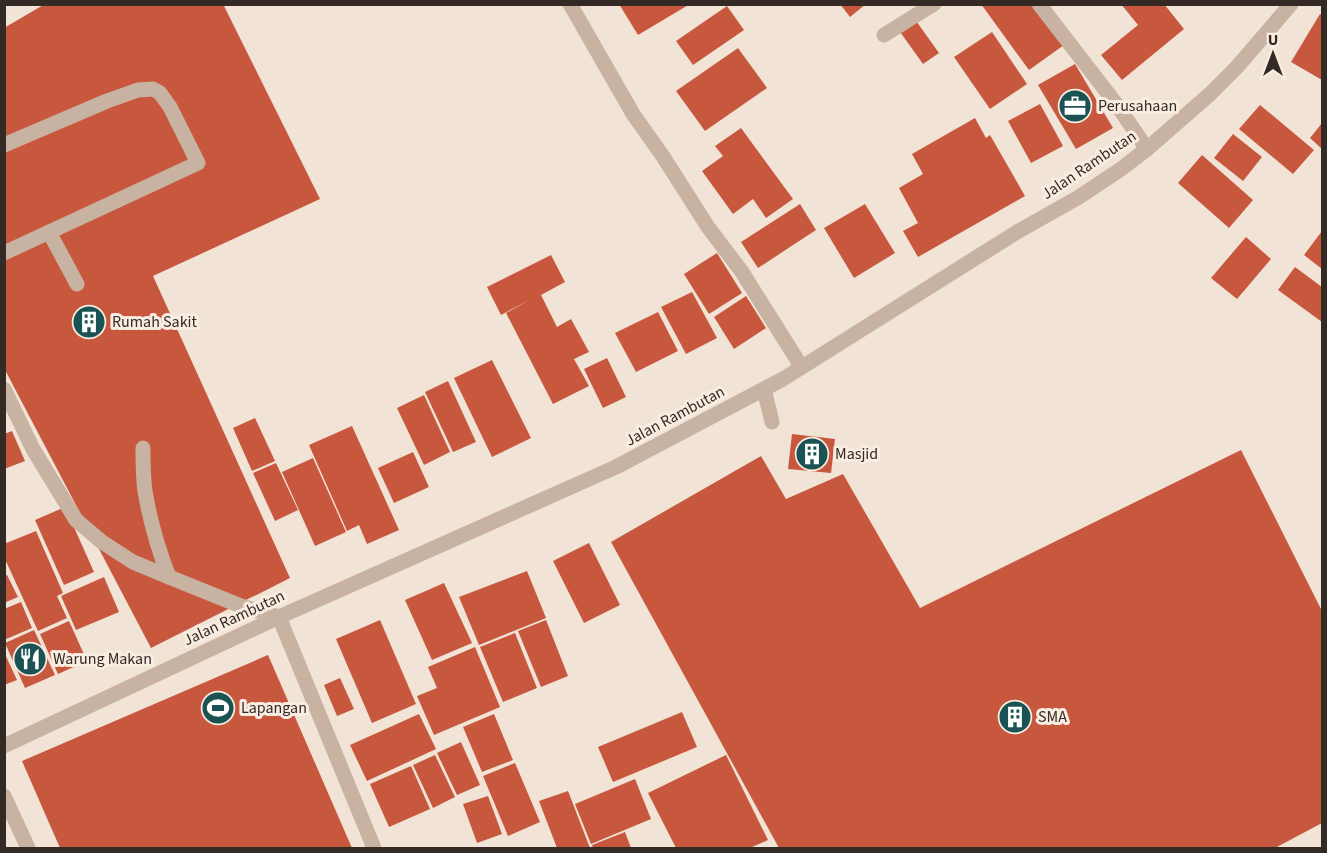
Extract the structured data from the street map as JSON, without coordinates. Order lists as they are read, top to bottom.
{
  "streets": {
    "street": ["Jalan Rambutan"]
  },
  "places": {
    "office": ["Perusahaan"],
    "building": ["Rumah Sakit", "Masjid", "SMA"],
    "restaurant": ["Warung Makan"],
    "sports": ["Lapangan"]
  },
  "north": "top"
}
